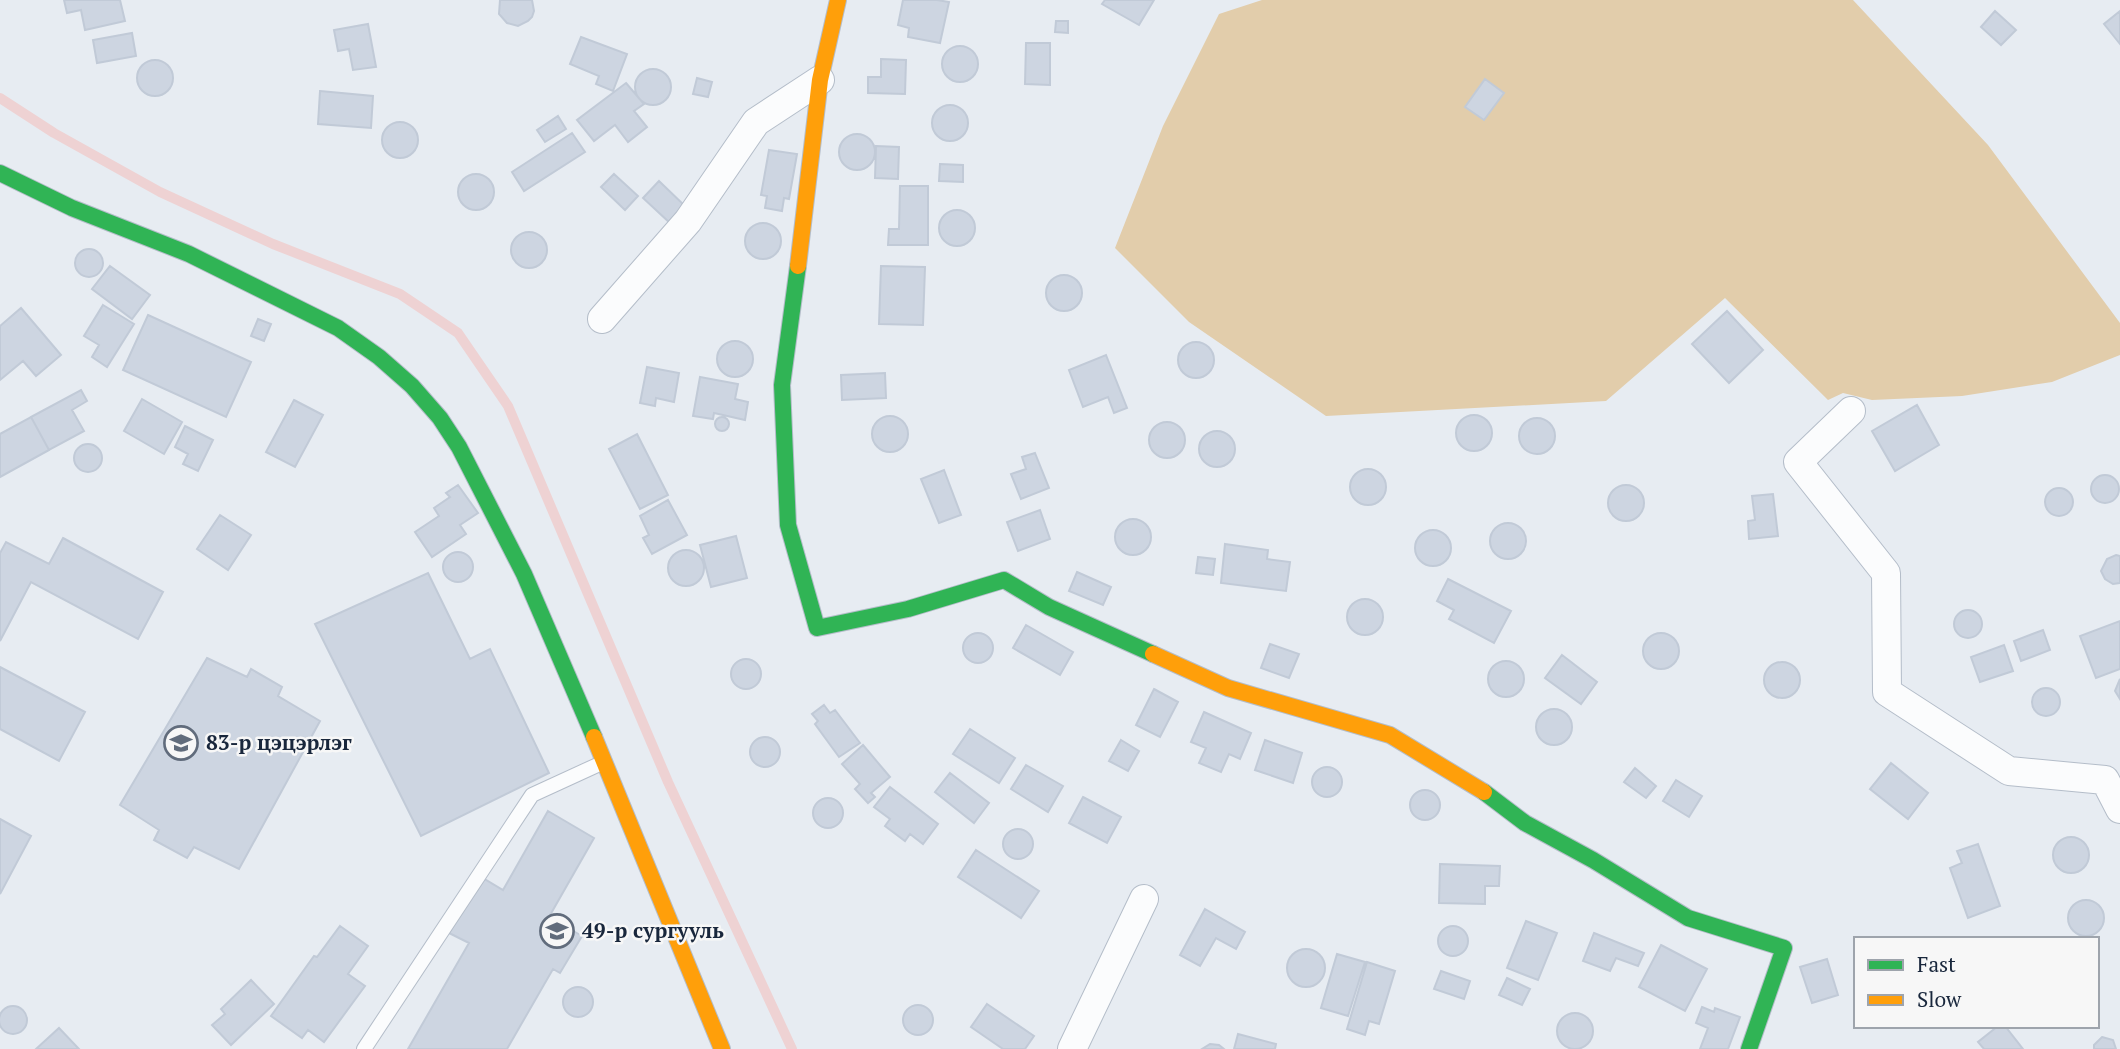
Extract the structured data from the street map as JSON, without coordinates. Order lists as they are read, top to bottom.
{
  "places": {
    "school or university": ["83-р цэцэрлэг", "49-р сургууль"]
  },
  "legend": ["Fast", "Slow"]
}
